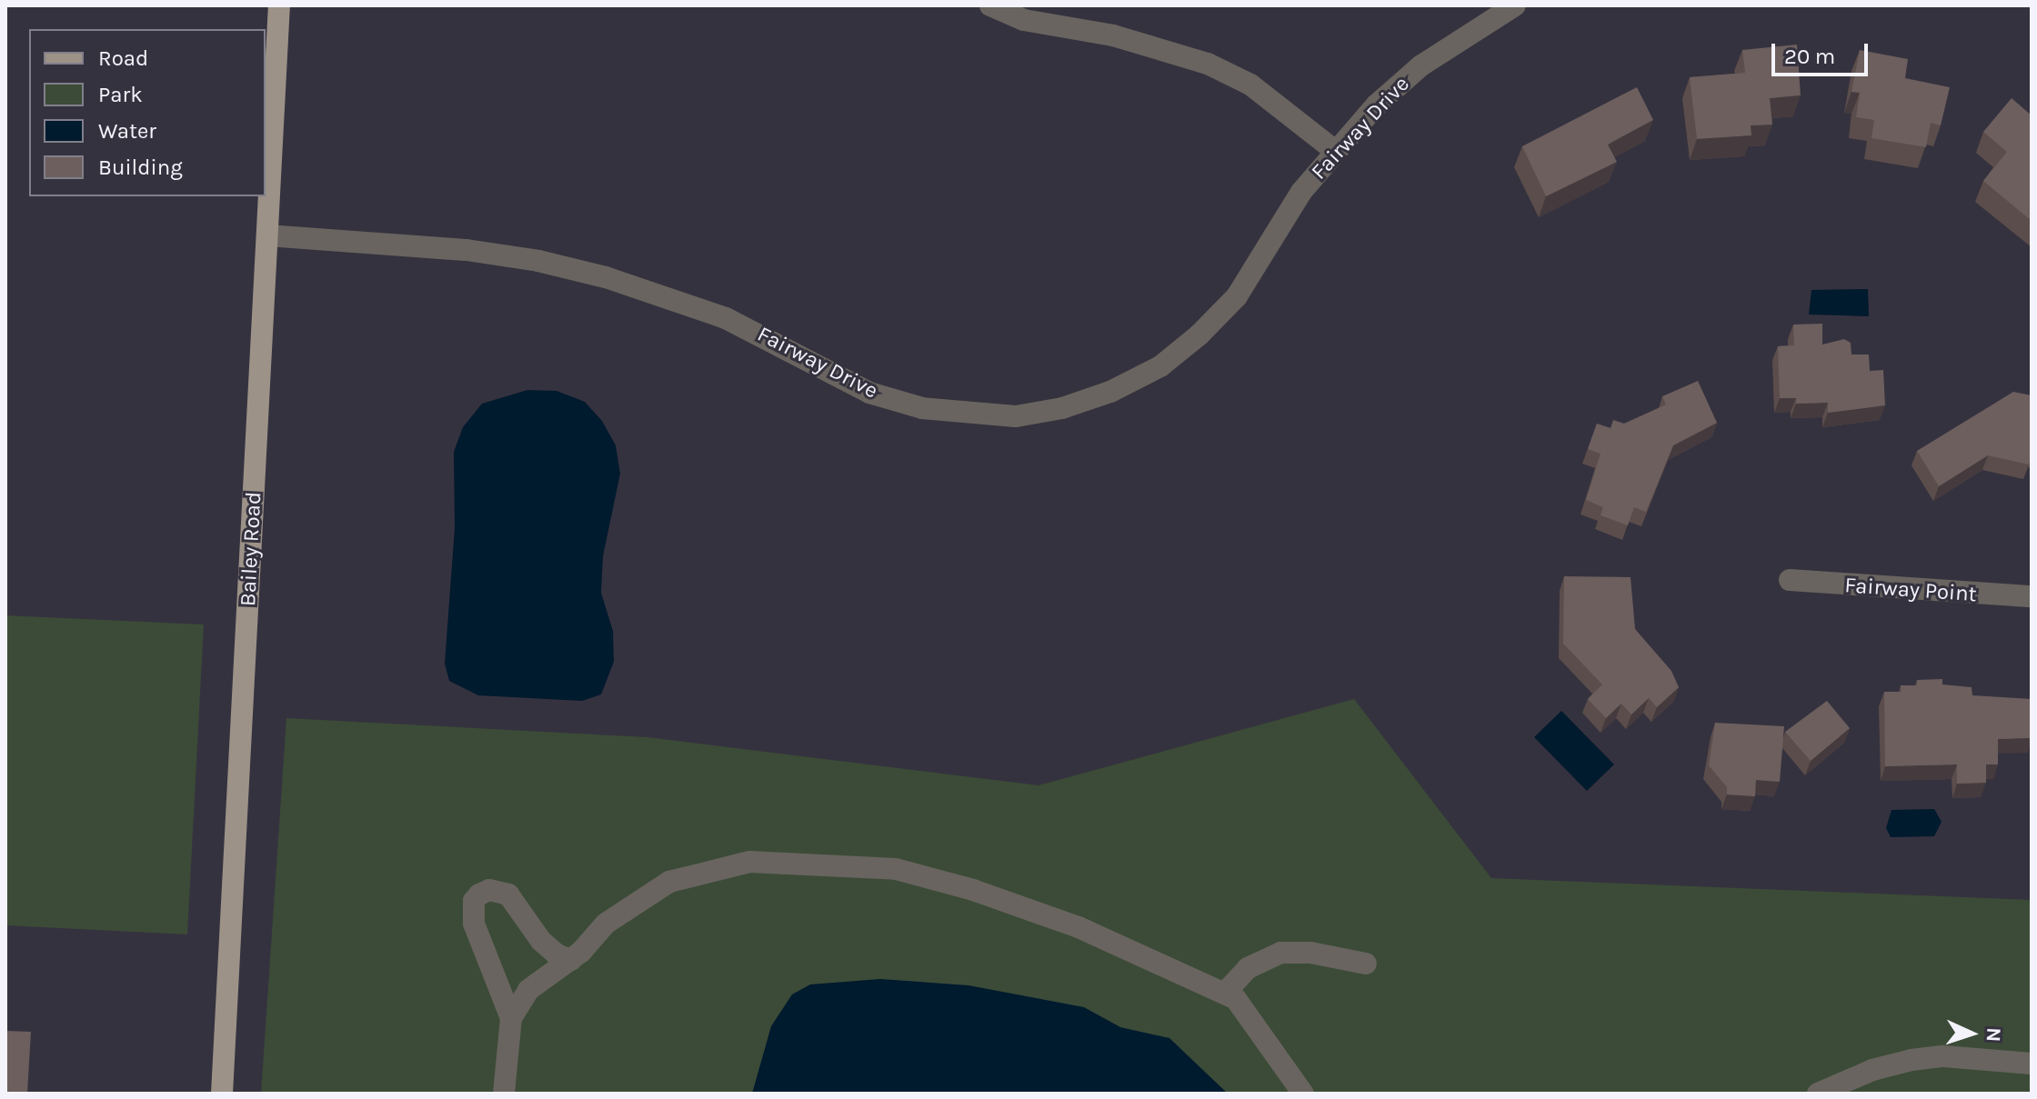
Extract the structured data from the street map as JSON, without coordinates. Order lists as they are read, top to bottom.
{
  "streets": {
    "main road": ["Bailey Road"],
    "street": ["Fairway Drive", "Fairway Point"]
  },
  "crossings": [
    ["Fairway Drive", "Bailey Road"]
  ],
  "legend": [
    "Road",
    "Park",
    "Water",
    "Building"
  ],
  "scale_bar": "20 m",
  "north": "right"
}
